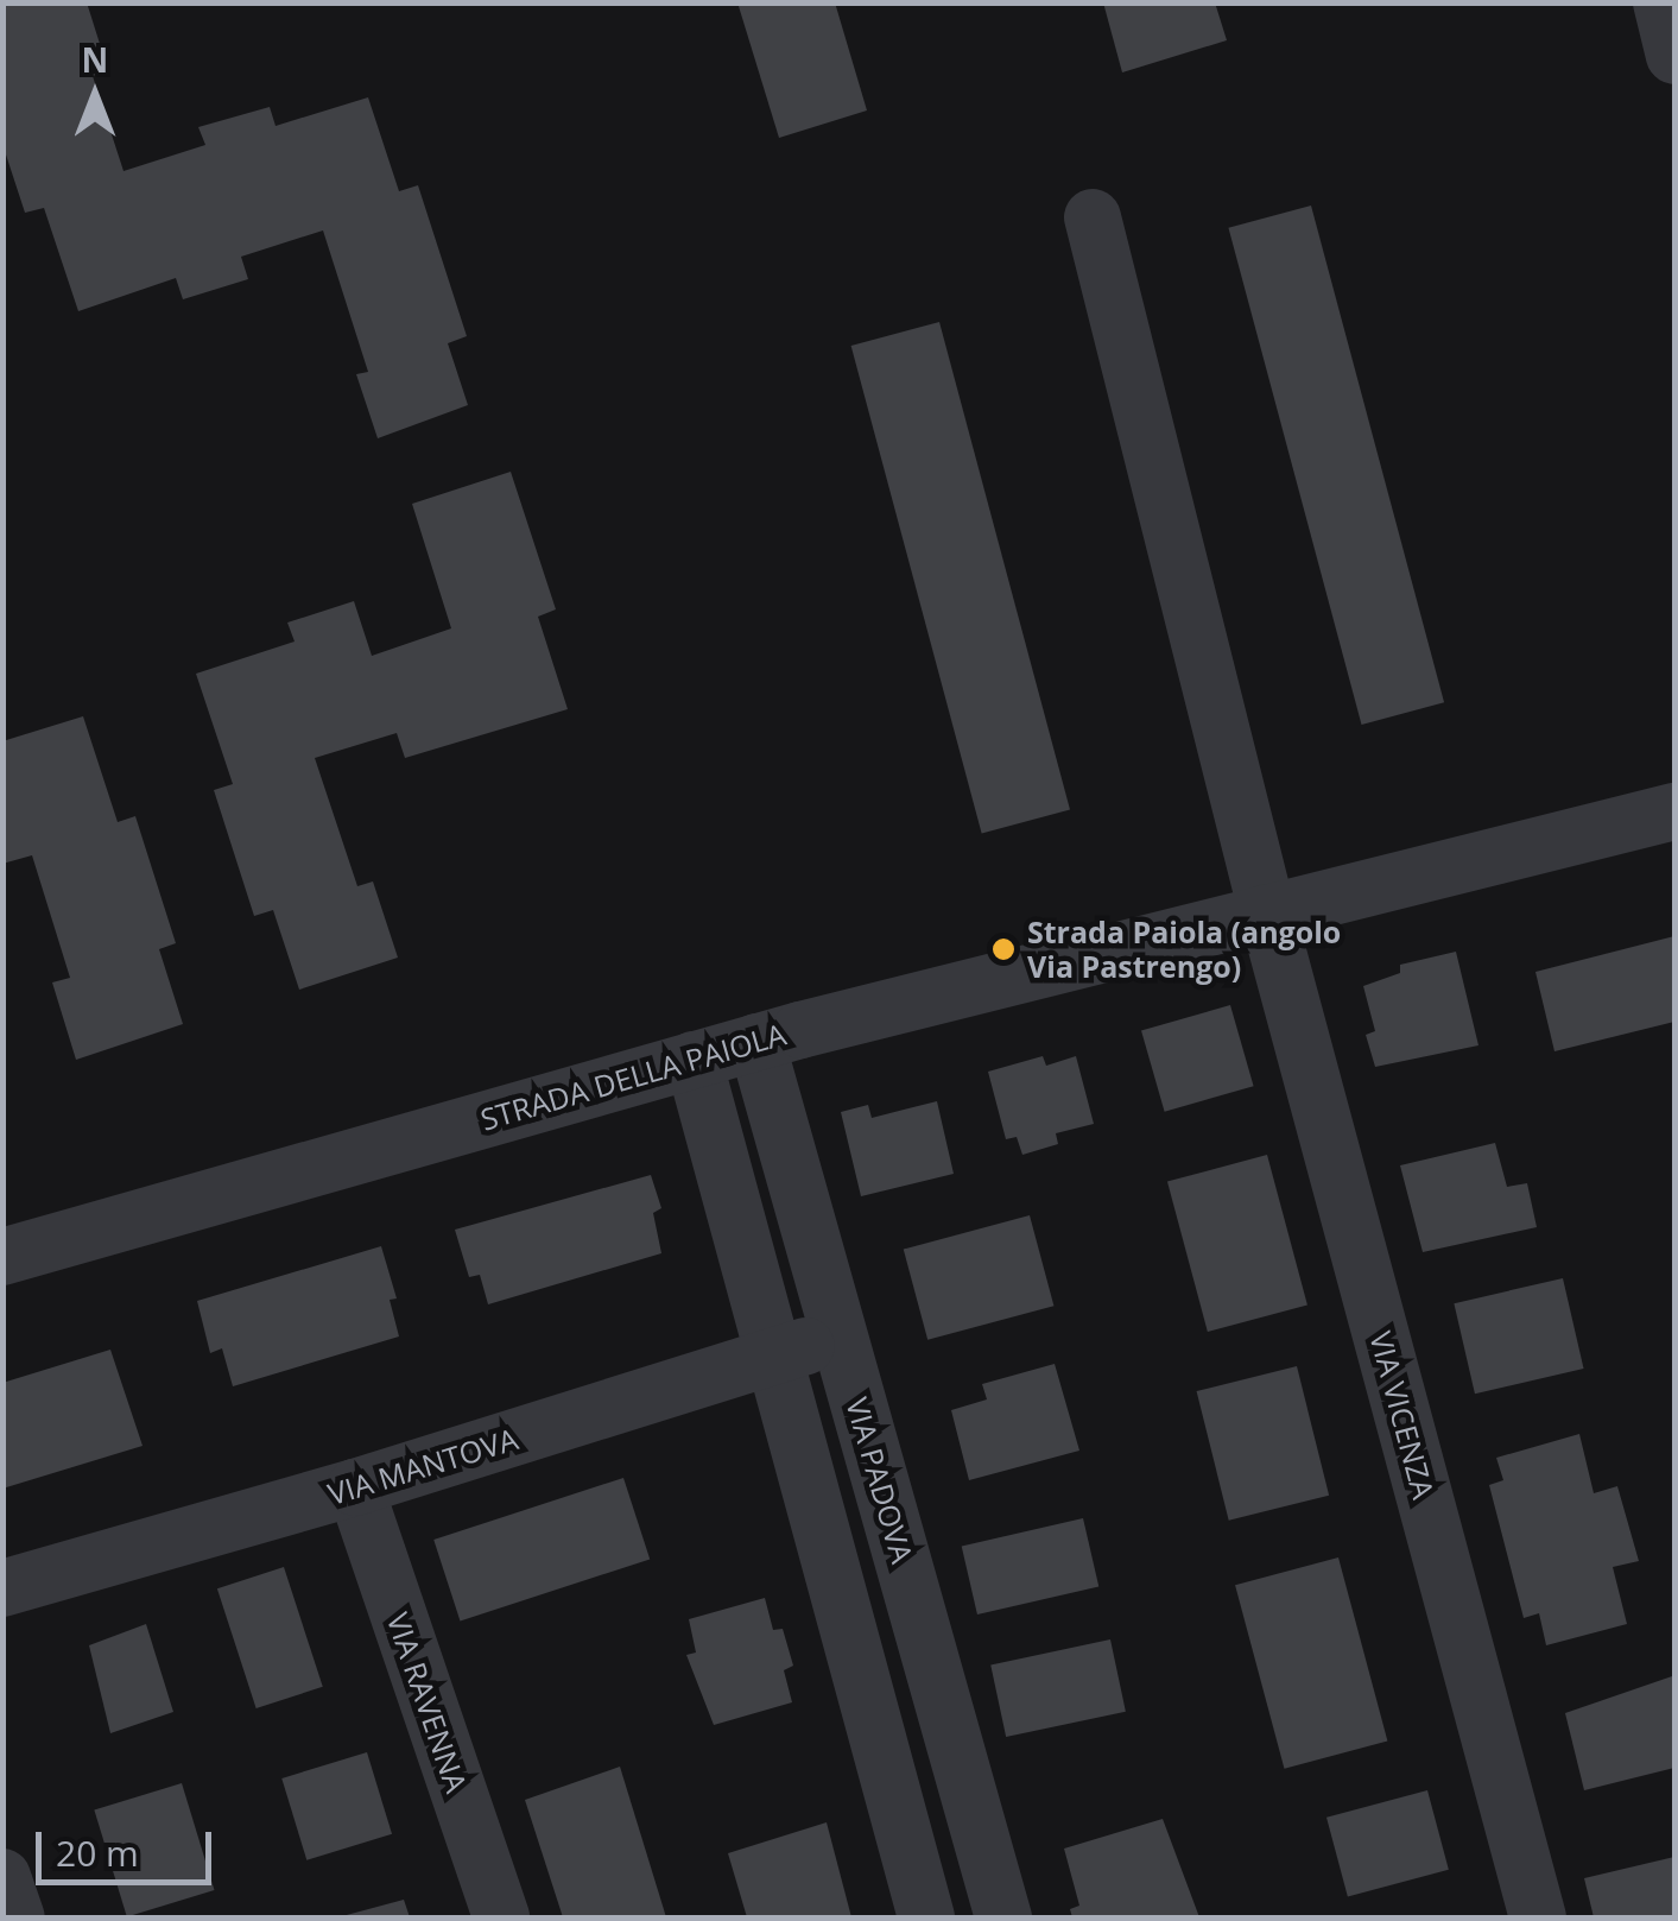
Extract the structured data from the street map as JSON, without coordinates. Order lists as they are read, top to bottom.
{
  "streets": {
    "street": [
      "STRADA DELLA PAIOLA",
      "VIA VICENZA",
      "VIA MANTOVA",
      "VIA PADOVA",
      "VIA RAVENNA"
    ]
  },
  "crossings": [
    ["STRADA DELLA PAIOLA", "VIA VICENZA"],
    ["STRADA DELLA PAIOLA", "VIA PADOVA"],
    ["VIA MANTOVA", "VIA PADOVA"],
    ["VIA MANTOVA", "VIA RAVENNA"]
  ],
  "places": ["Strada Paiola (angolo Via Pastrengo)"],
  "scale_bar": "20 m",
  "north": "top"
}
